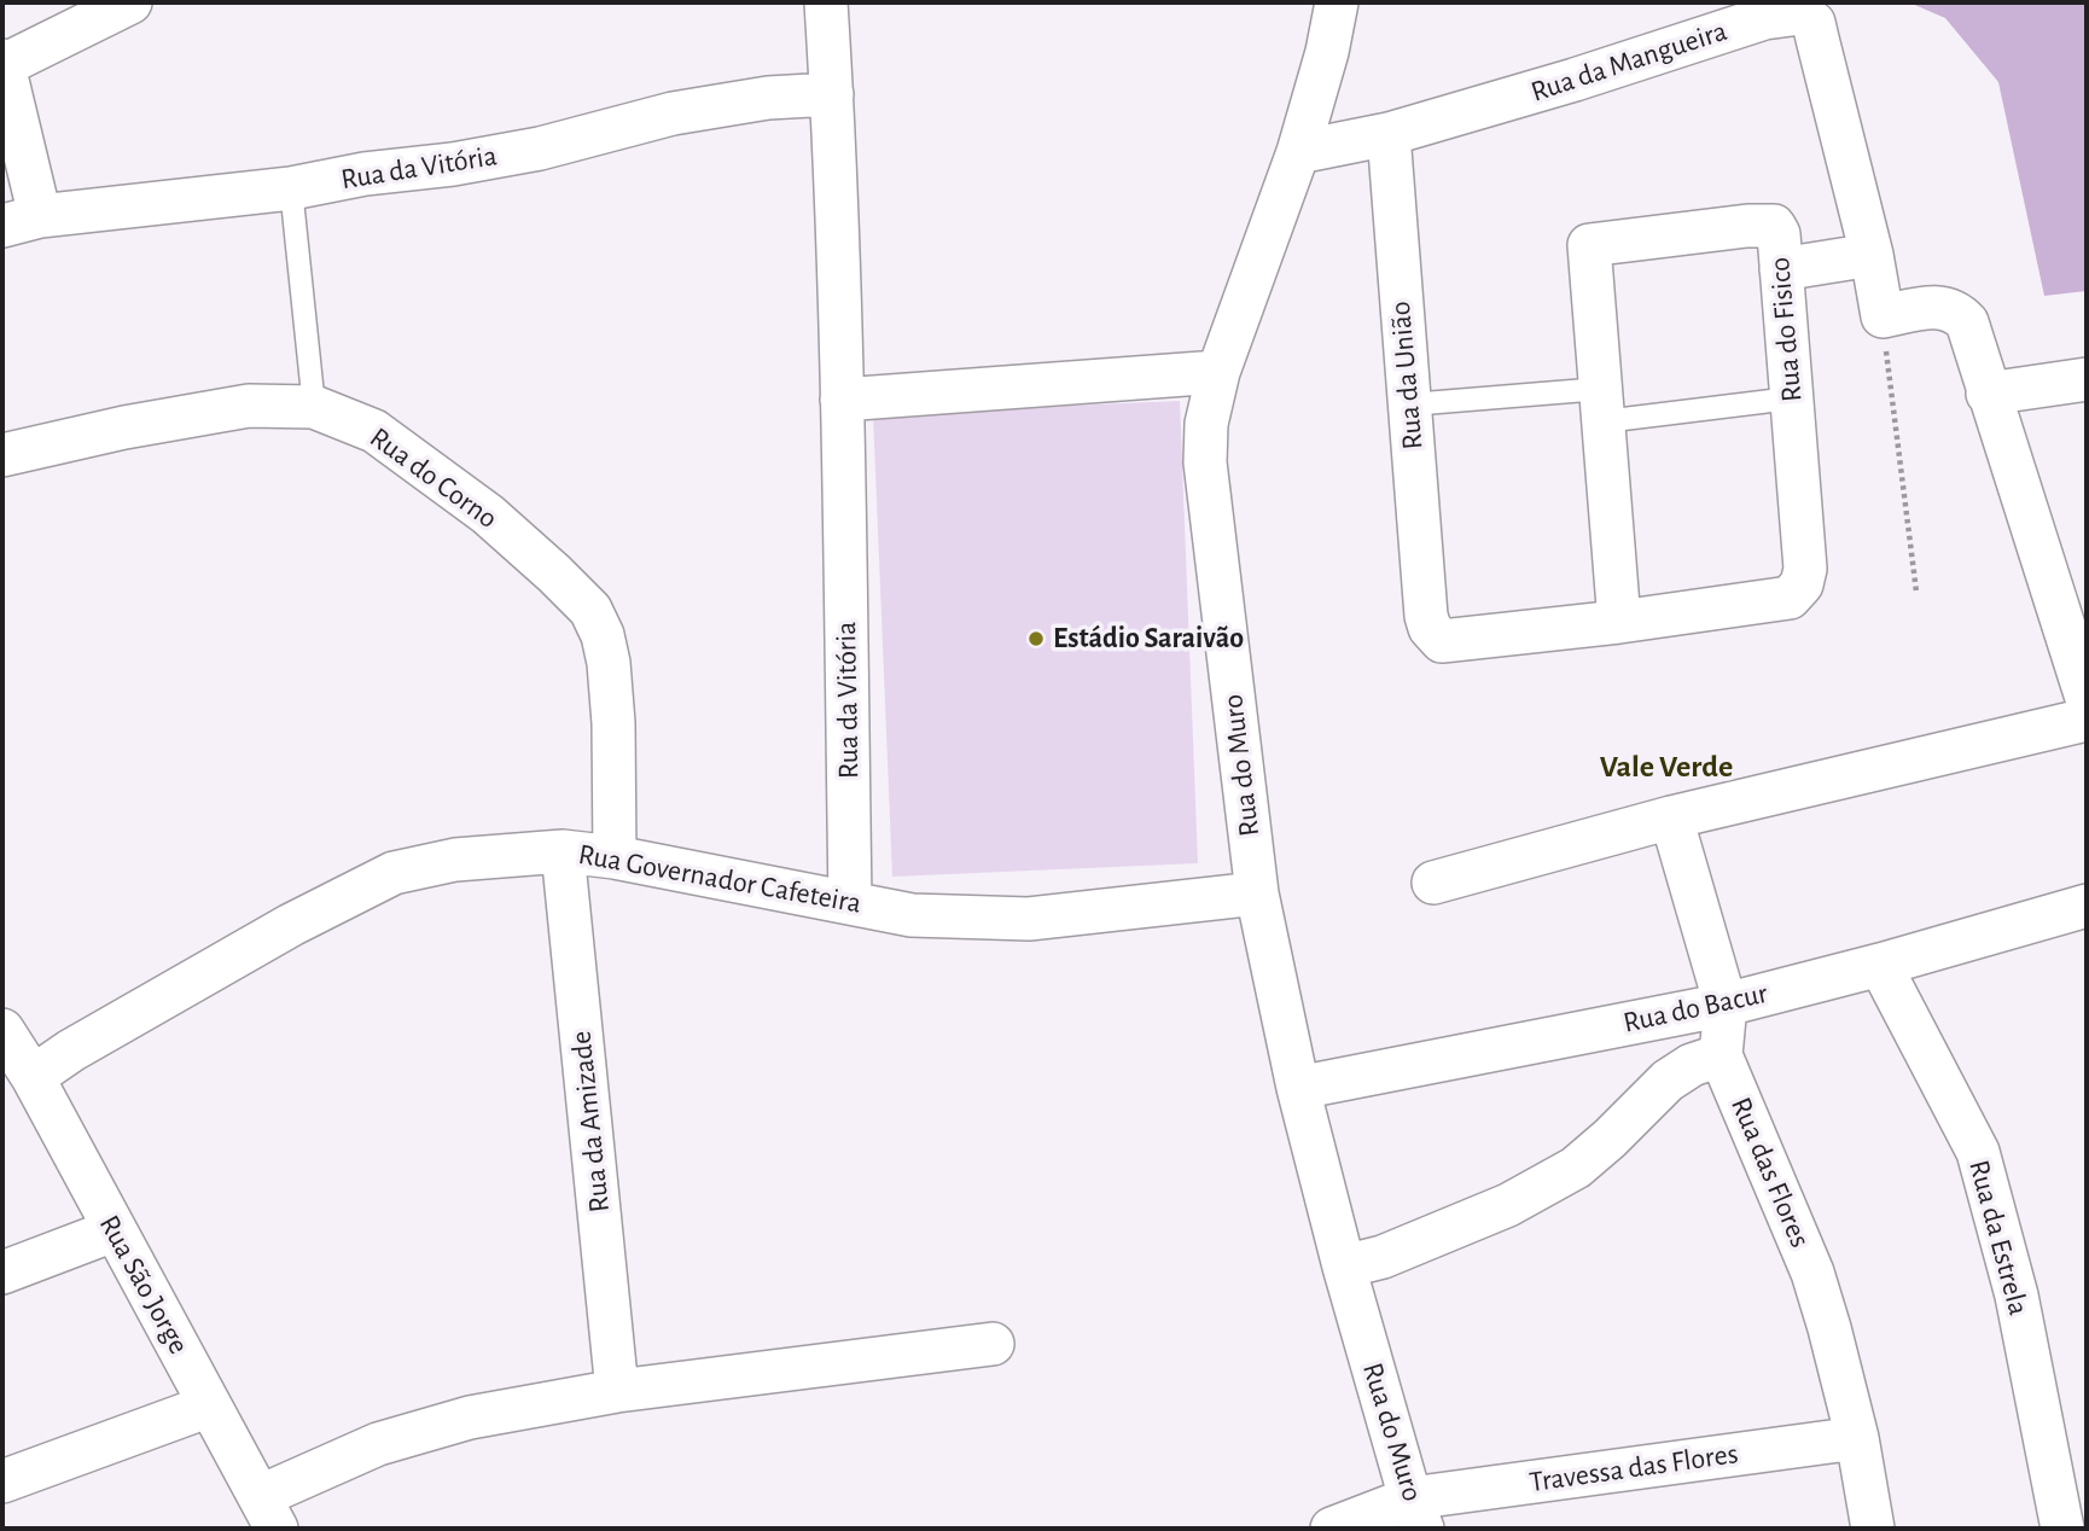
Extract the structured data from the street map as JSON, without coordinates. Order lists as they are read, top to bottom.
{
  "streets": {
    "street": [
      "Rua da Mangueira",
      "Rua da Vitória",
      "Rua do Fisico",
      "Rua da União",
      "Rua do Corno",
      "Rua do Muro",
      "Rua Governador Cafeteira",
      "Rua do Bacur",
      "Rua da Amizade",
      "Rua das Flores",
      "Rua da Estrela",
      "Rua São Jorge",
      "Travessa das Flores"
    ]
  },
  "crossings": [
    ["Rua da Mangueira", "Rua da União"],
    ["Rua da Mangueira", "Rua do Muro"],
    ["Rua da Vitória", "Rua Governador Cafeteira"],
    ["Rua do Fisico", "Rua da União"],
    ["Rua do Corno", "Rua Governador Cafeteira"],
    ["Rua do Muro", "Rua Governador Cafeteira"],
    ["Rua do Muro", "Rua do Bacur"],
    ["Rua do Muro", "Travessa das Flores"],
    ["Rua Governador Cafeteira", "Rua da Amizade"],
    ["Rua Governador Cafeteira", "Rua São Jorge"],
    ["Rua do Bacur", "Rua das Flores"],
    ["Rua do Bacur", "Rua da Estrela"],
    ["Rua das Flores", "Travessa das Flores"]
  ],
  "districts": ["Vale Verde"],
  "places": ["Estádio Saraivão"]
}
